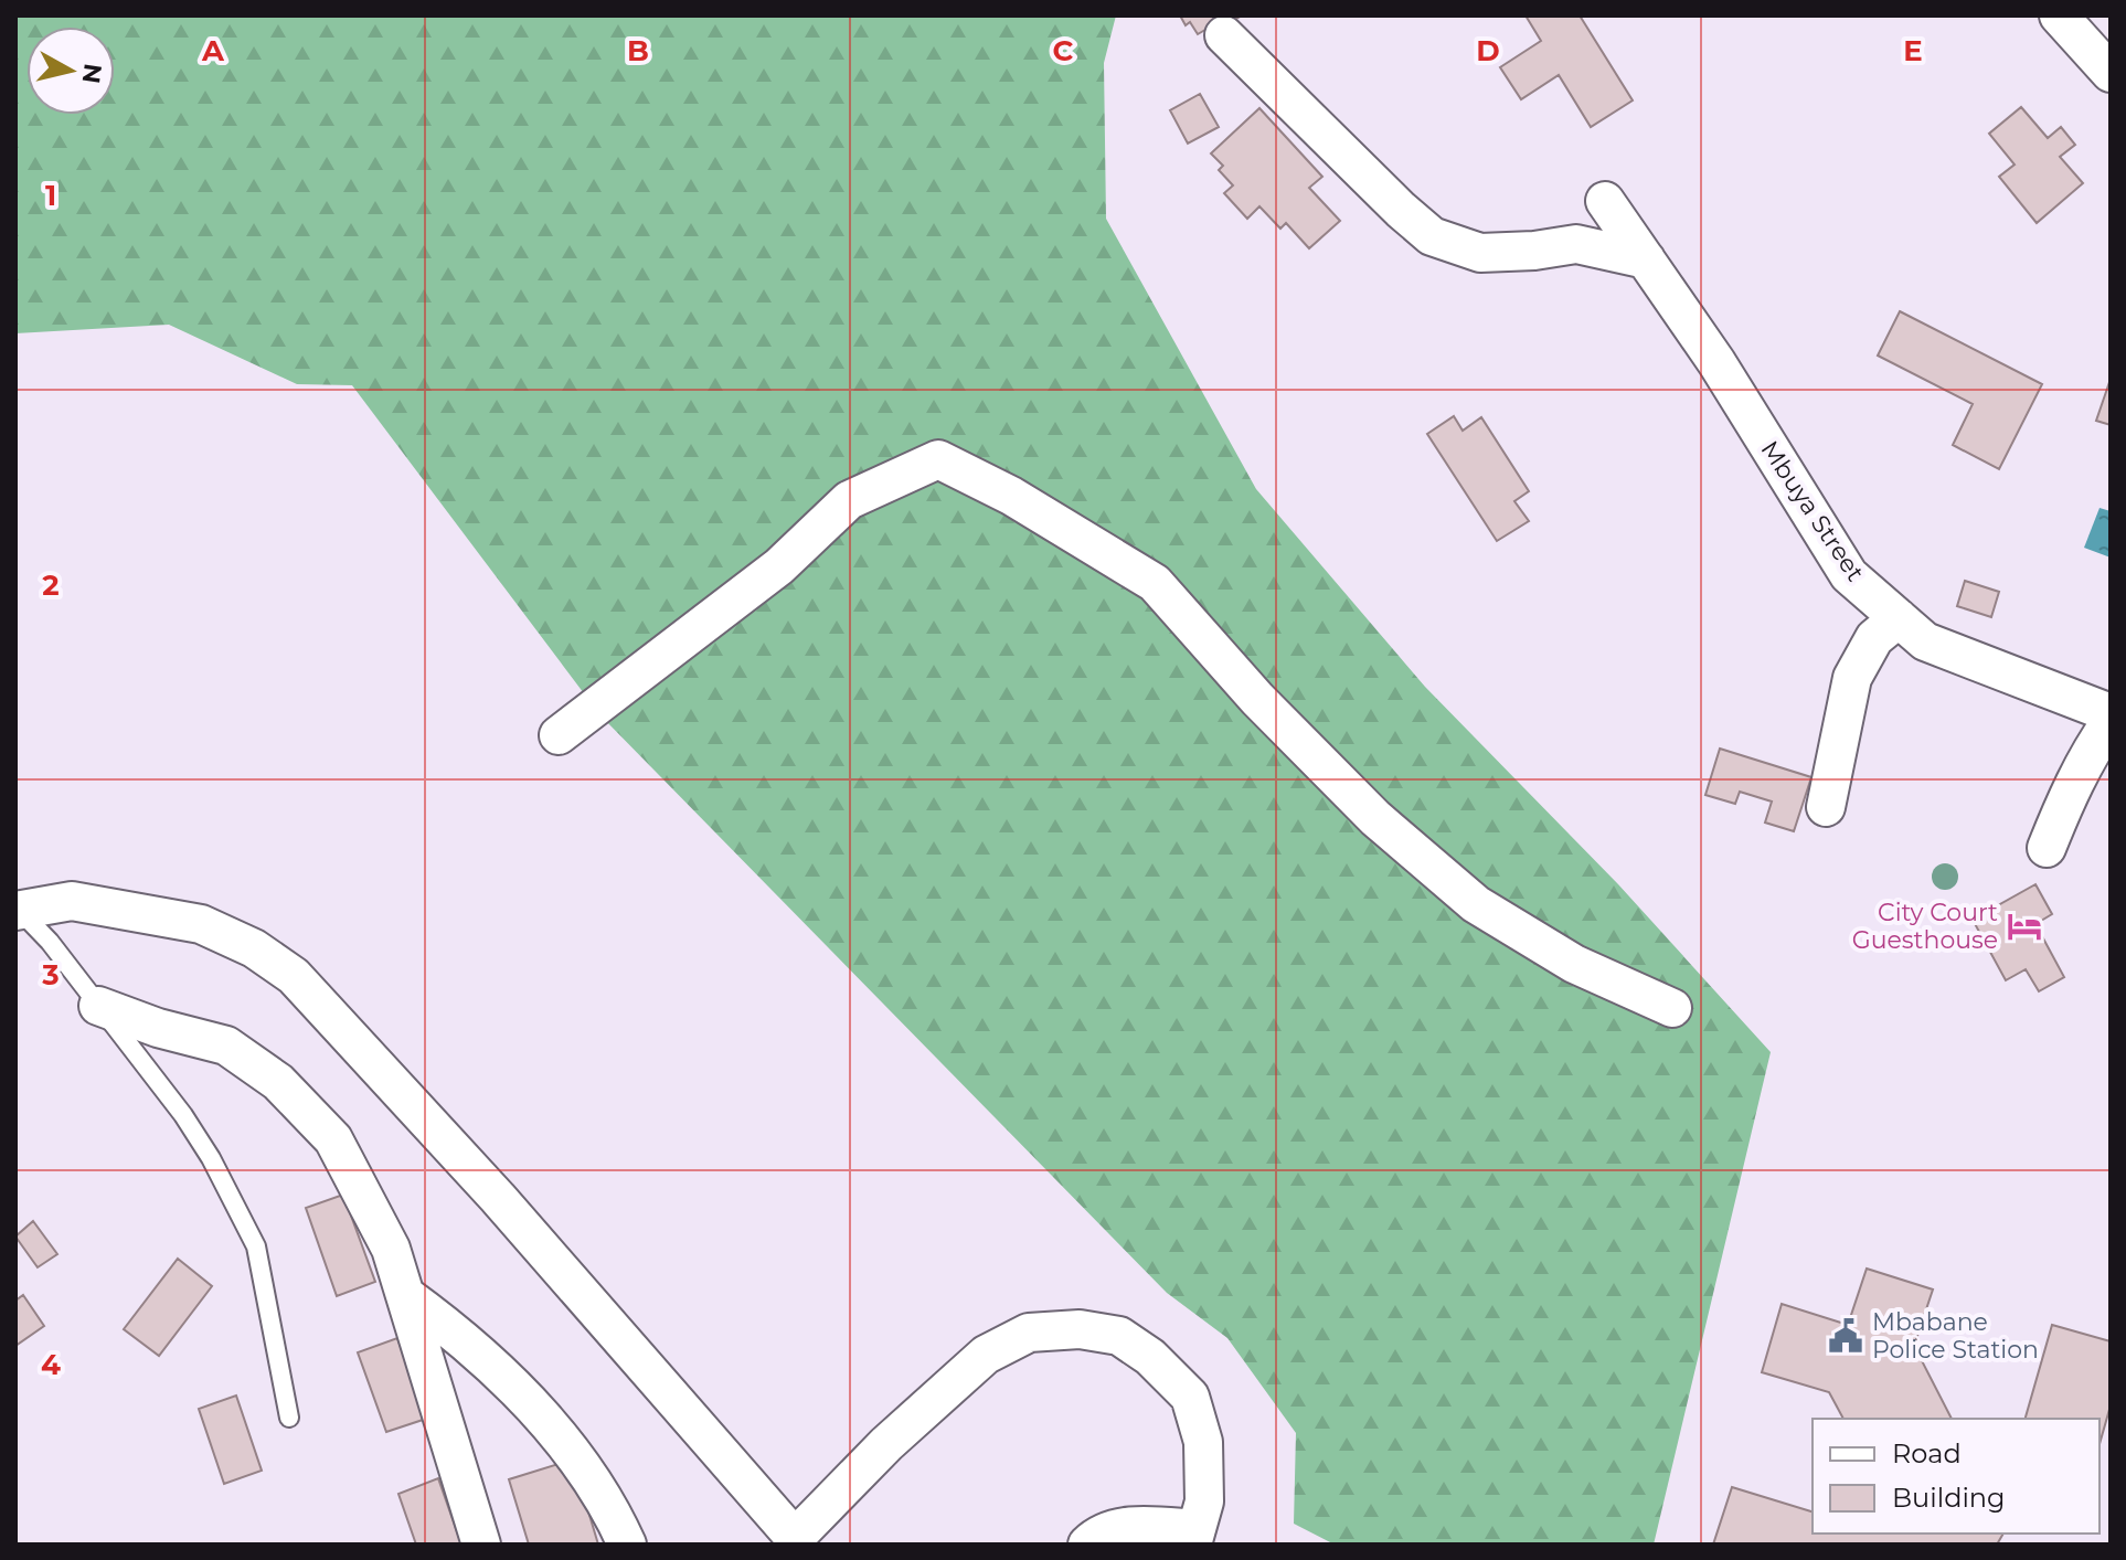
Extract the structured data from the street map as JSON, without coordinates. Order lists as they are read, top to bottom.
{
  "streets": {
    "street": ["Mbuya Street"]
  },
  "places": {
    "hotel": ["City Court Guesthouse"],
    "public building": ["Mbabane Police Station"]
  },
  "legend": ["Road", "Building"],
  "north": "right",
  "grid": {
    "columns": [
      "A",
      "B",
      "C",
      "D",
      "E"
    ],
    "rows": [
      "1",
      "2",
      "3",
      "4"
    ]
  }
}
